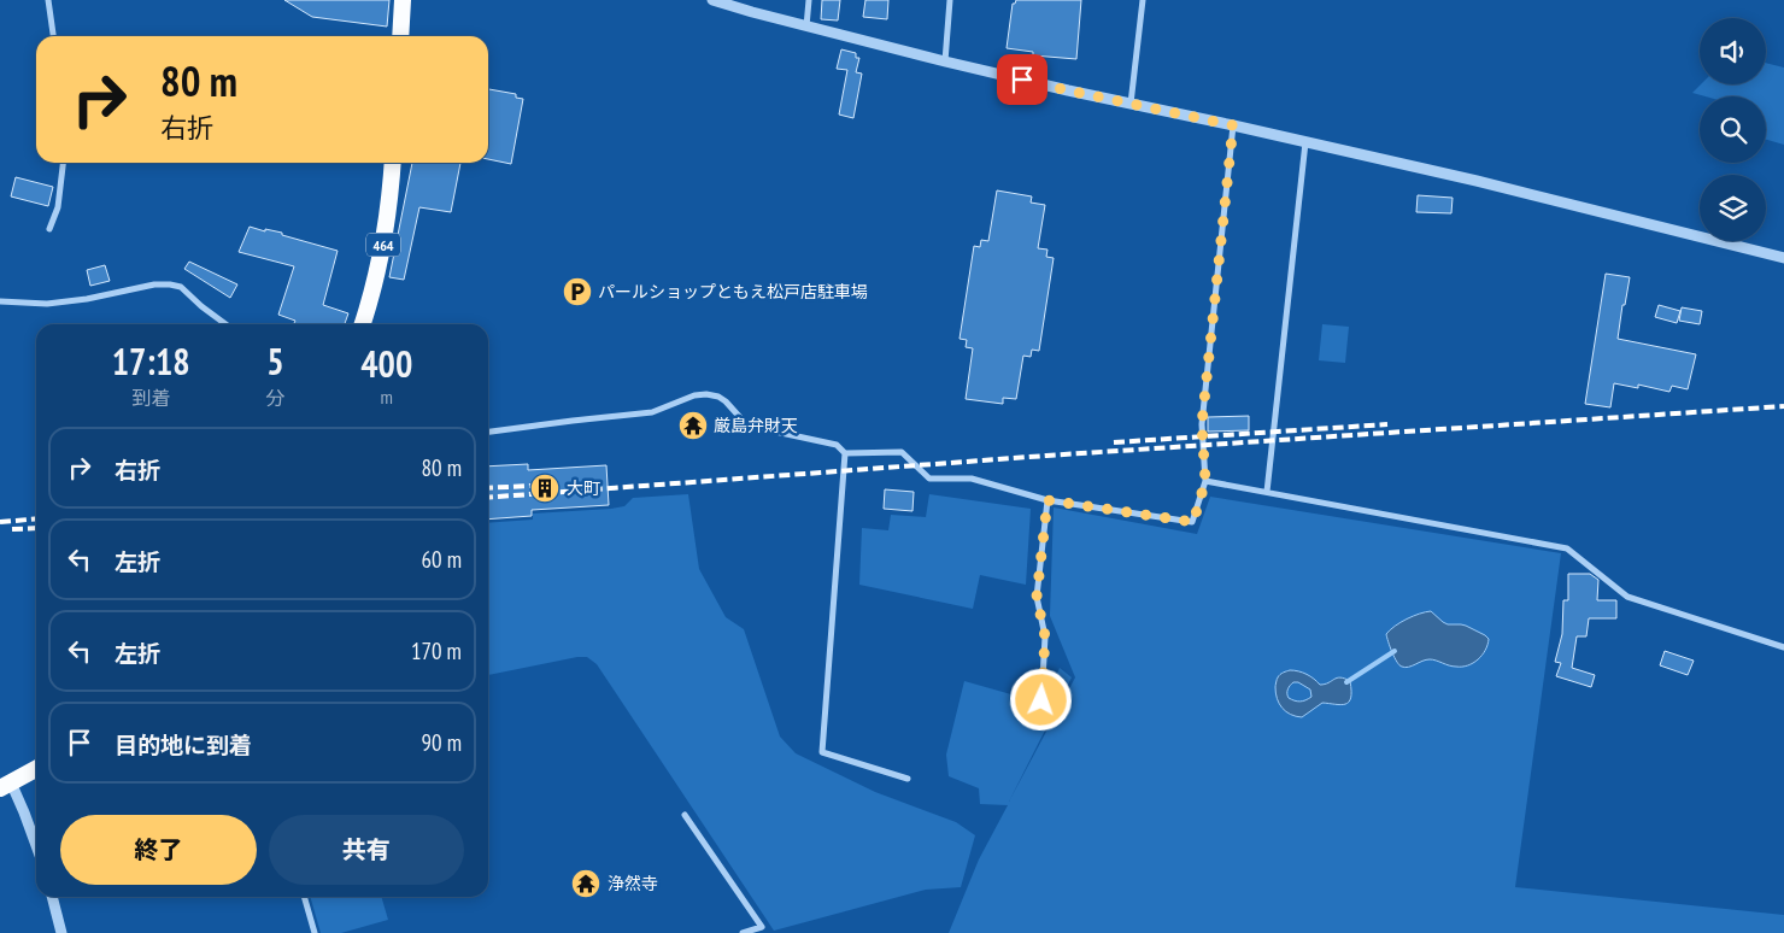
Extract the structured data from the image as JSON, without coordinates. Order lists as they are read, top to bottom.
{
  "streets": {
    "highway": ["464"]
  },
  "places": {
    "parking": ["パールショップともえ松戸店駐車場"],
    "temple": ["厳島弁財天", "浄然寺"],
    "building": ["大町"]
  },
  "page": {
    "turn": ["80 m", "右折"],
    "eta": [
      "17:18",
      "到着",
      "5",
      "分",
      "400",
      "m"
    ],
    "list": [
      {
        "name": "右折",
        "value": "80 m"
      },
      {
        "name": "左折",
        "value": "60 m"
      },
      {
        "name": "左折",
        "value": "170 m"
      },
      {
        "name": "目的地に到着",
        "value": "90 m"
      }
    ],
    "buttons": ["終了", "共有"]
  }
}
